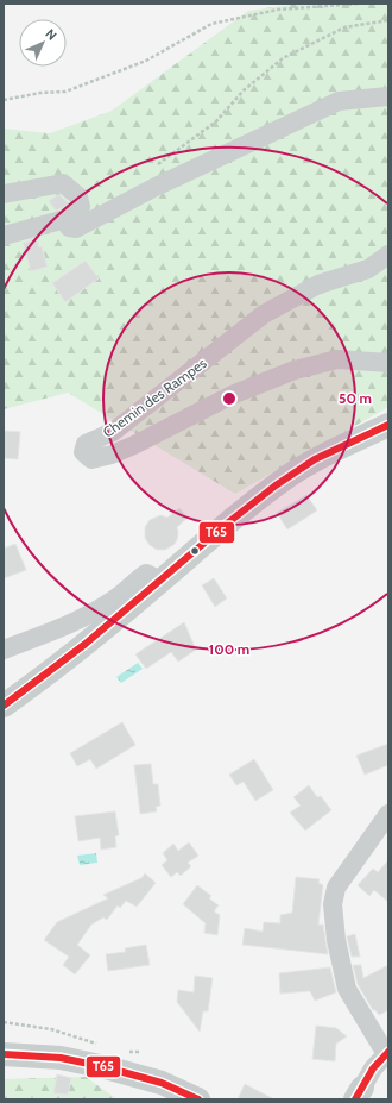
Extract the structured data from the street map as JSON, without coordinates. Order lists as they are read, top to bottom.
{
  "streets": {
    "street": ["Chemin des Rampes"]
  },
  "lines": ["transit line T65"],
  "north": "top right",
  "rings": ["50 m", "100 m"]
}
